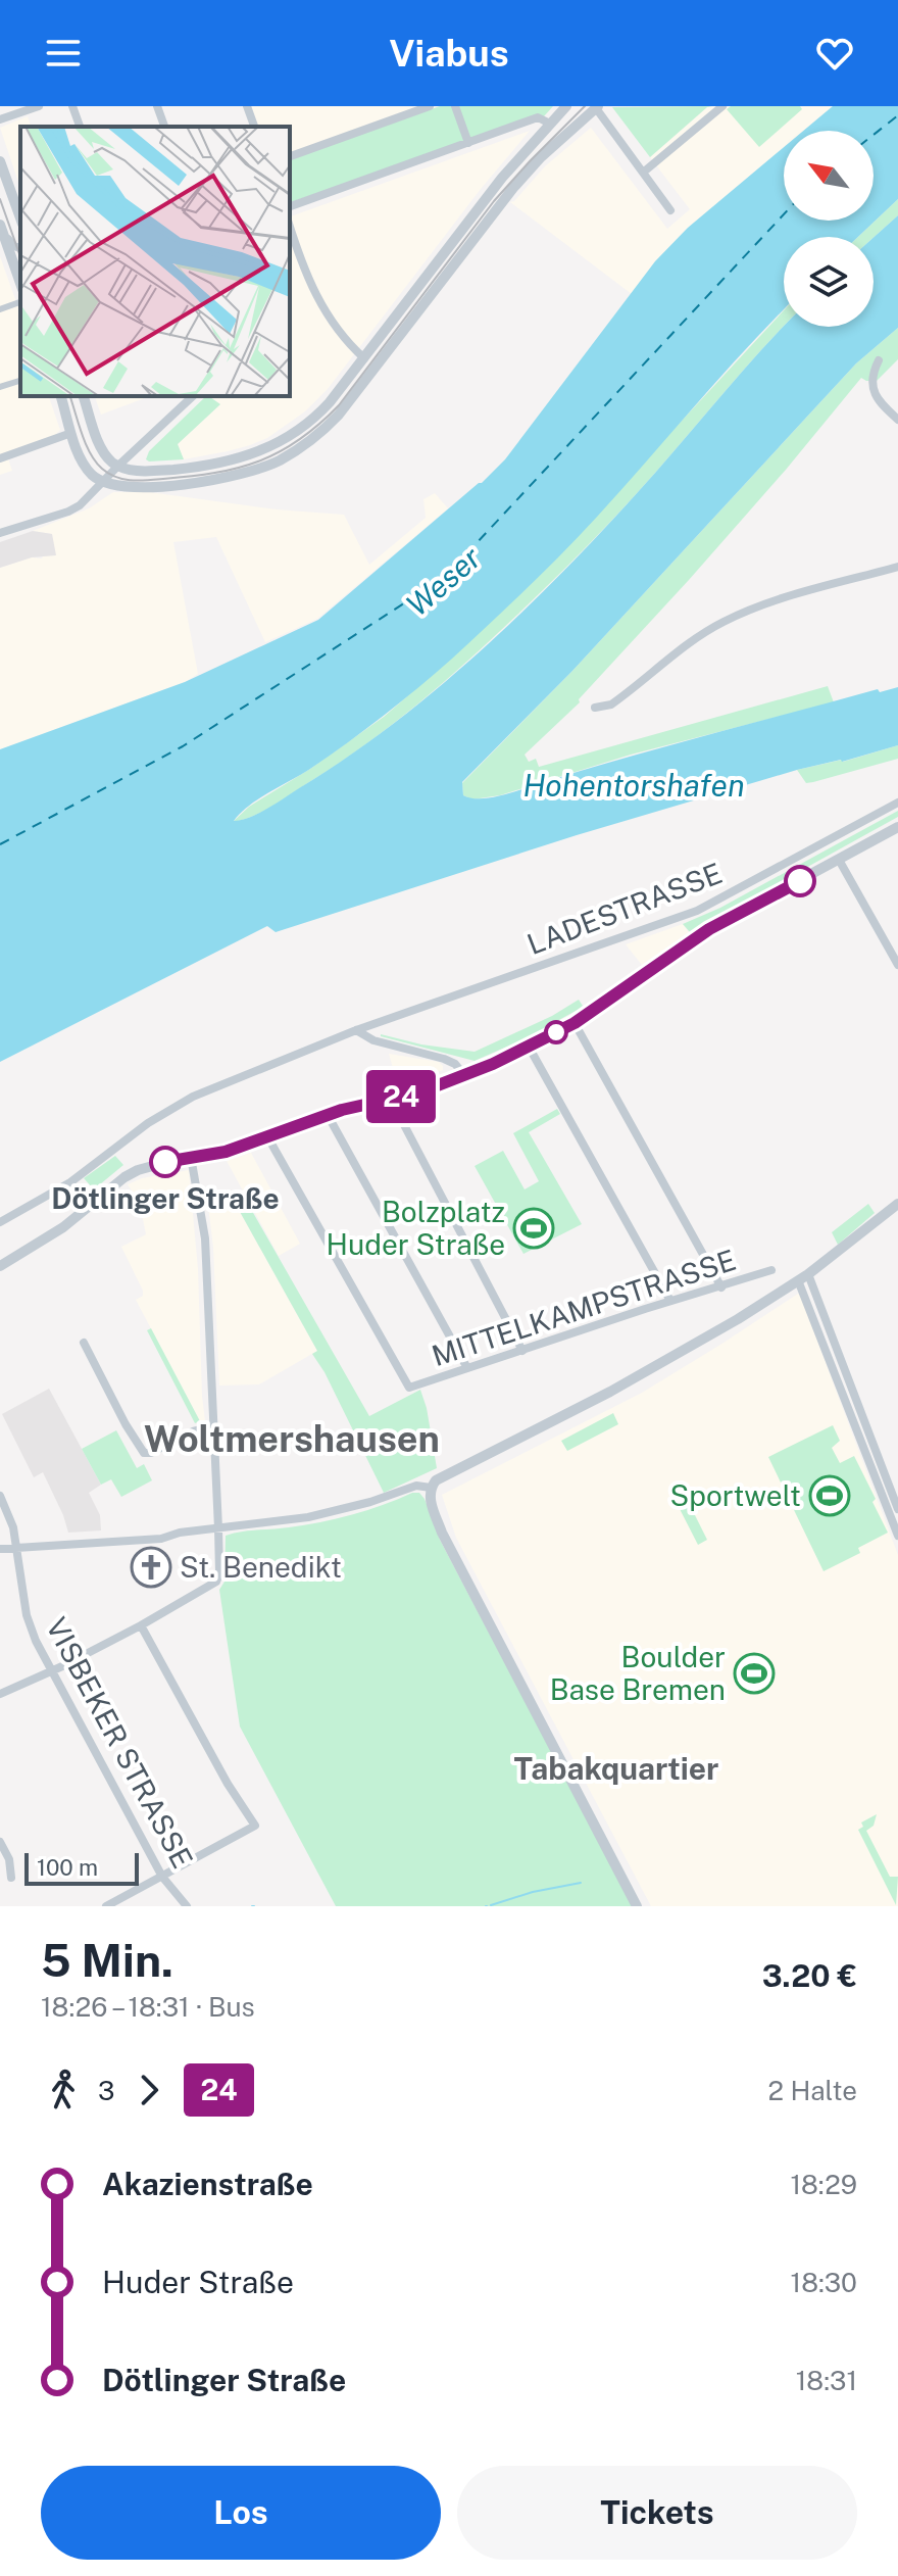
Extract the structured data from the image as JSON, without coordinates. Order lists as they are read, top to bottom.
{
  "streets": {
    "street": ["LADESTRASSE", "MITTELKAMPSTRASSE", "VISBEKER STRASSE"]
  },
  "districts": ["Woltmershausen", "Tabakquartier"],
  "water": ["Weser", "Hohentorshafen"],
  "places": {
    "other": ["Dötlinger Straße"],
    "sports": ["Bolzplatz Huder Straße", "Sportwelt", "Boulder Base Bremen"],
    "church": ["St. Benedikt"]
  },
  "lines": ["bus line 24"],
  "scale_bar": "100 m",
  "north": "top left",
  "page": {
    "header": "Viabus",
    "on_map": "24",
    "scale": "100 m",
    "heading": ["5 Min.", "18:26 – 18:31 · Bus", "3.20 €"],
    "legs": ["3", "24", "2 Halte"],
    "list": [
      {
        "name": "Akazienstraße",
        "value": "18:29"
      },
      {
        "name": "Huder Straße",
        "value": "18:30"
      },
      {
        "name": "Dötlinger Straße",
        "value": "18:31"
      }
    ],
    "buttons": ["Los", "Tickets"]
  }
}
